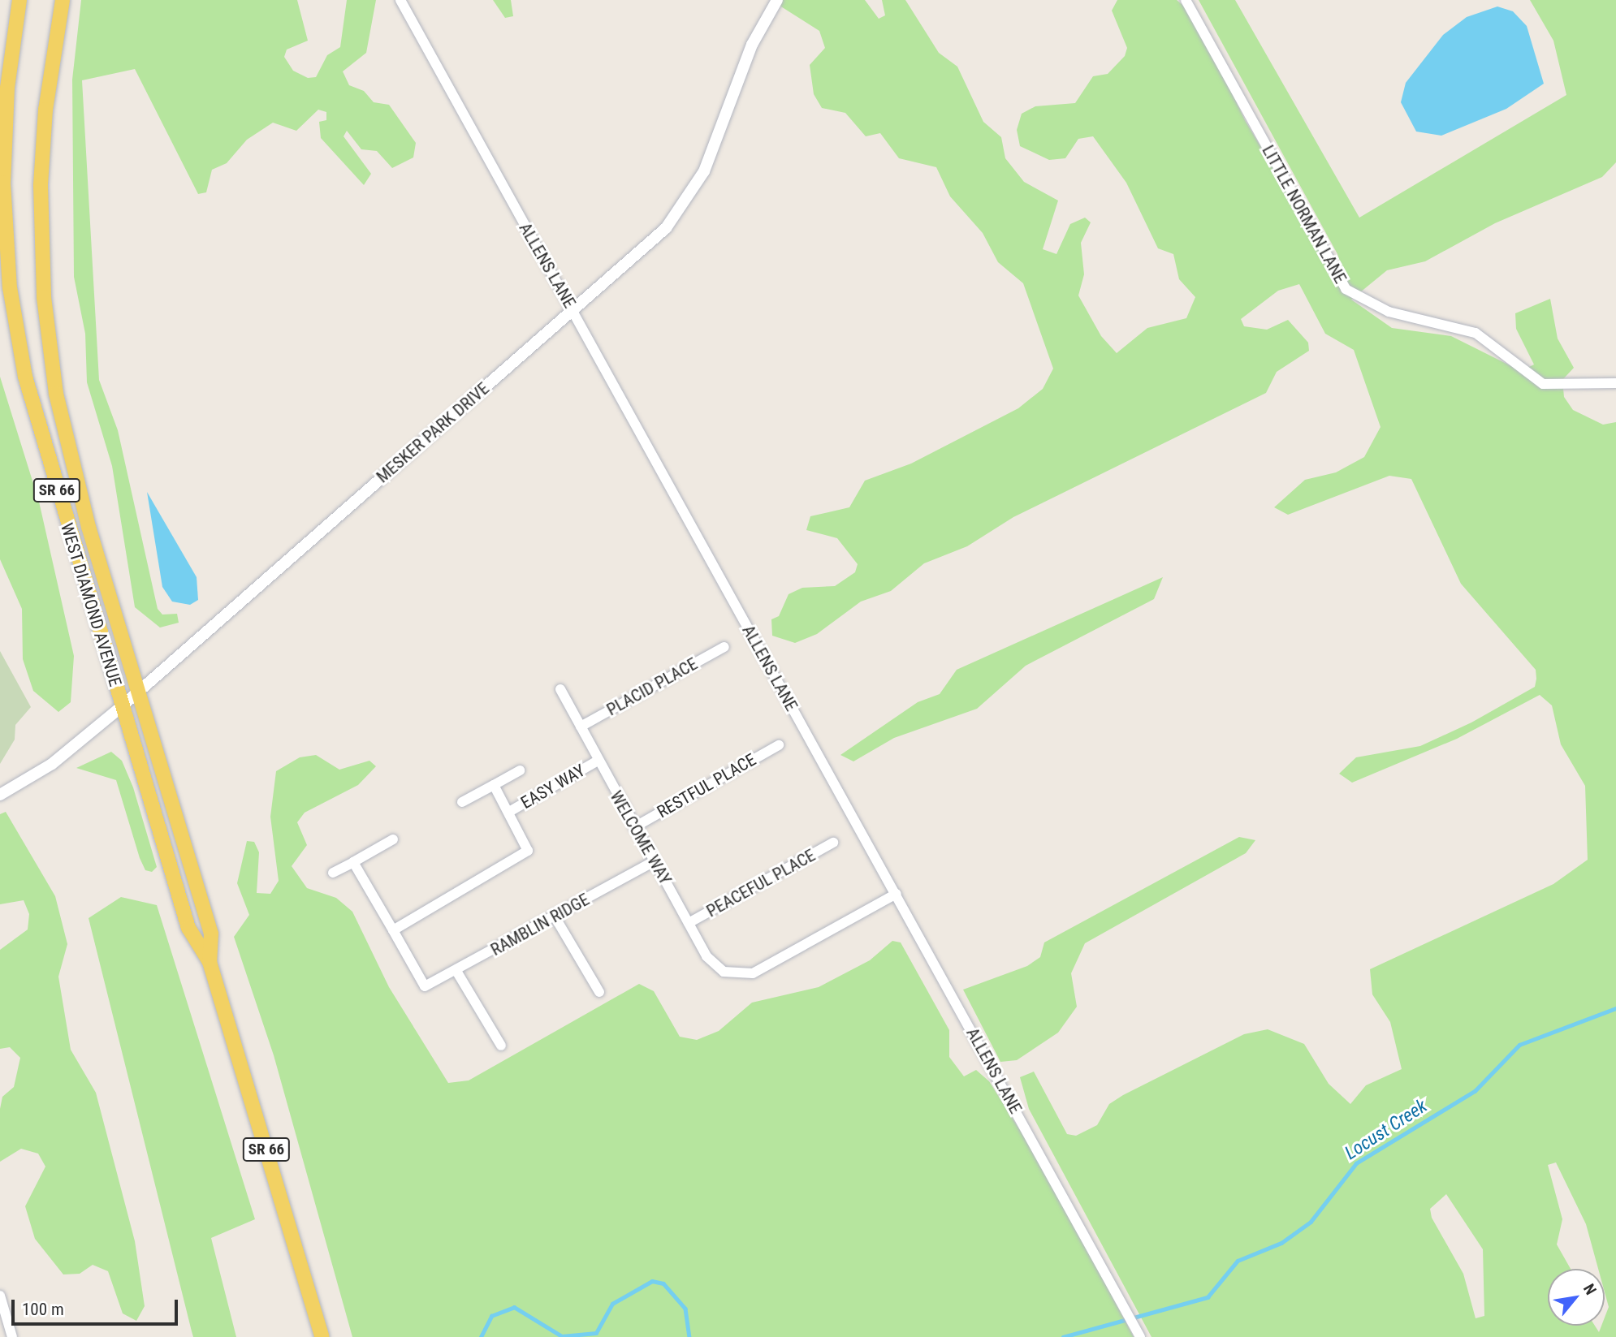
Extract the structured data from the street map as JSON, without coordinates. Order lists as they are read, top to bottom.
{
  "streets": {
    "main road": ["SR 66", "WEST DIAMOND AVENUE"],
    "street": [
      "LITTLE NORMAN LANE",
      "ALLENS LANE",
      "MESKER PARK DRIVE",
      "PLACID PLACE",
      "RESTFUL PLACE",
      "EASY WAY",
      "WELCOME WAY",
      "PEACEFUL PLACE",
      "RAMBLIN RIDGE"
    ]
  },
  "crossings": [
    ["ALLENS LANE", "MESKER PARK DRIVE"],
    ["ALLENS LANE", "WELCOME WAY"],
    ["MESKER PARK DRIVE", "WEST DIAMOND AVENUE"],
    ["PLACID PLACE", "WELCOME WAY"],
    ["RESTFUL PLACE", "WELCOME WAY"],
    ["EASY WAY", "WELCOME WAY"],
    ["WELCOME WAY", "PEACEFUL PLACE"],
    ["WELCOME WAY", "RAMBLIN RIDGE"]
  ],
  "water": ["Locust Creek"],
  "scale_bar": "100 m",
  "north": "top right"
}
